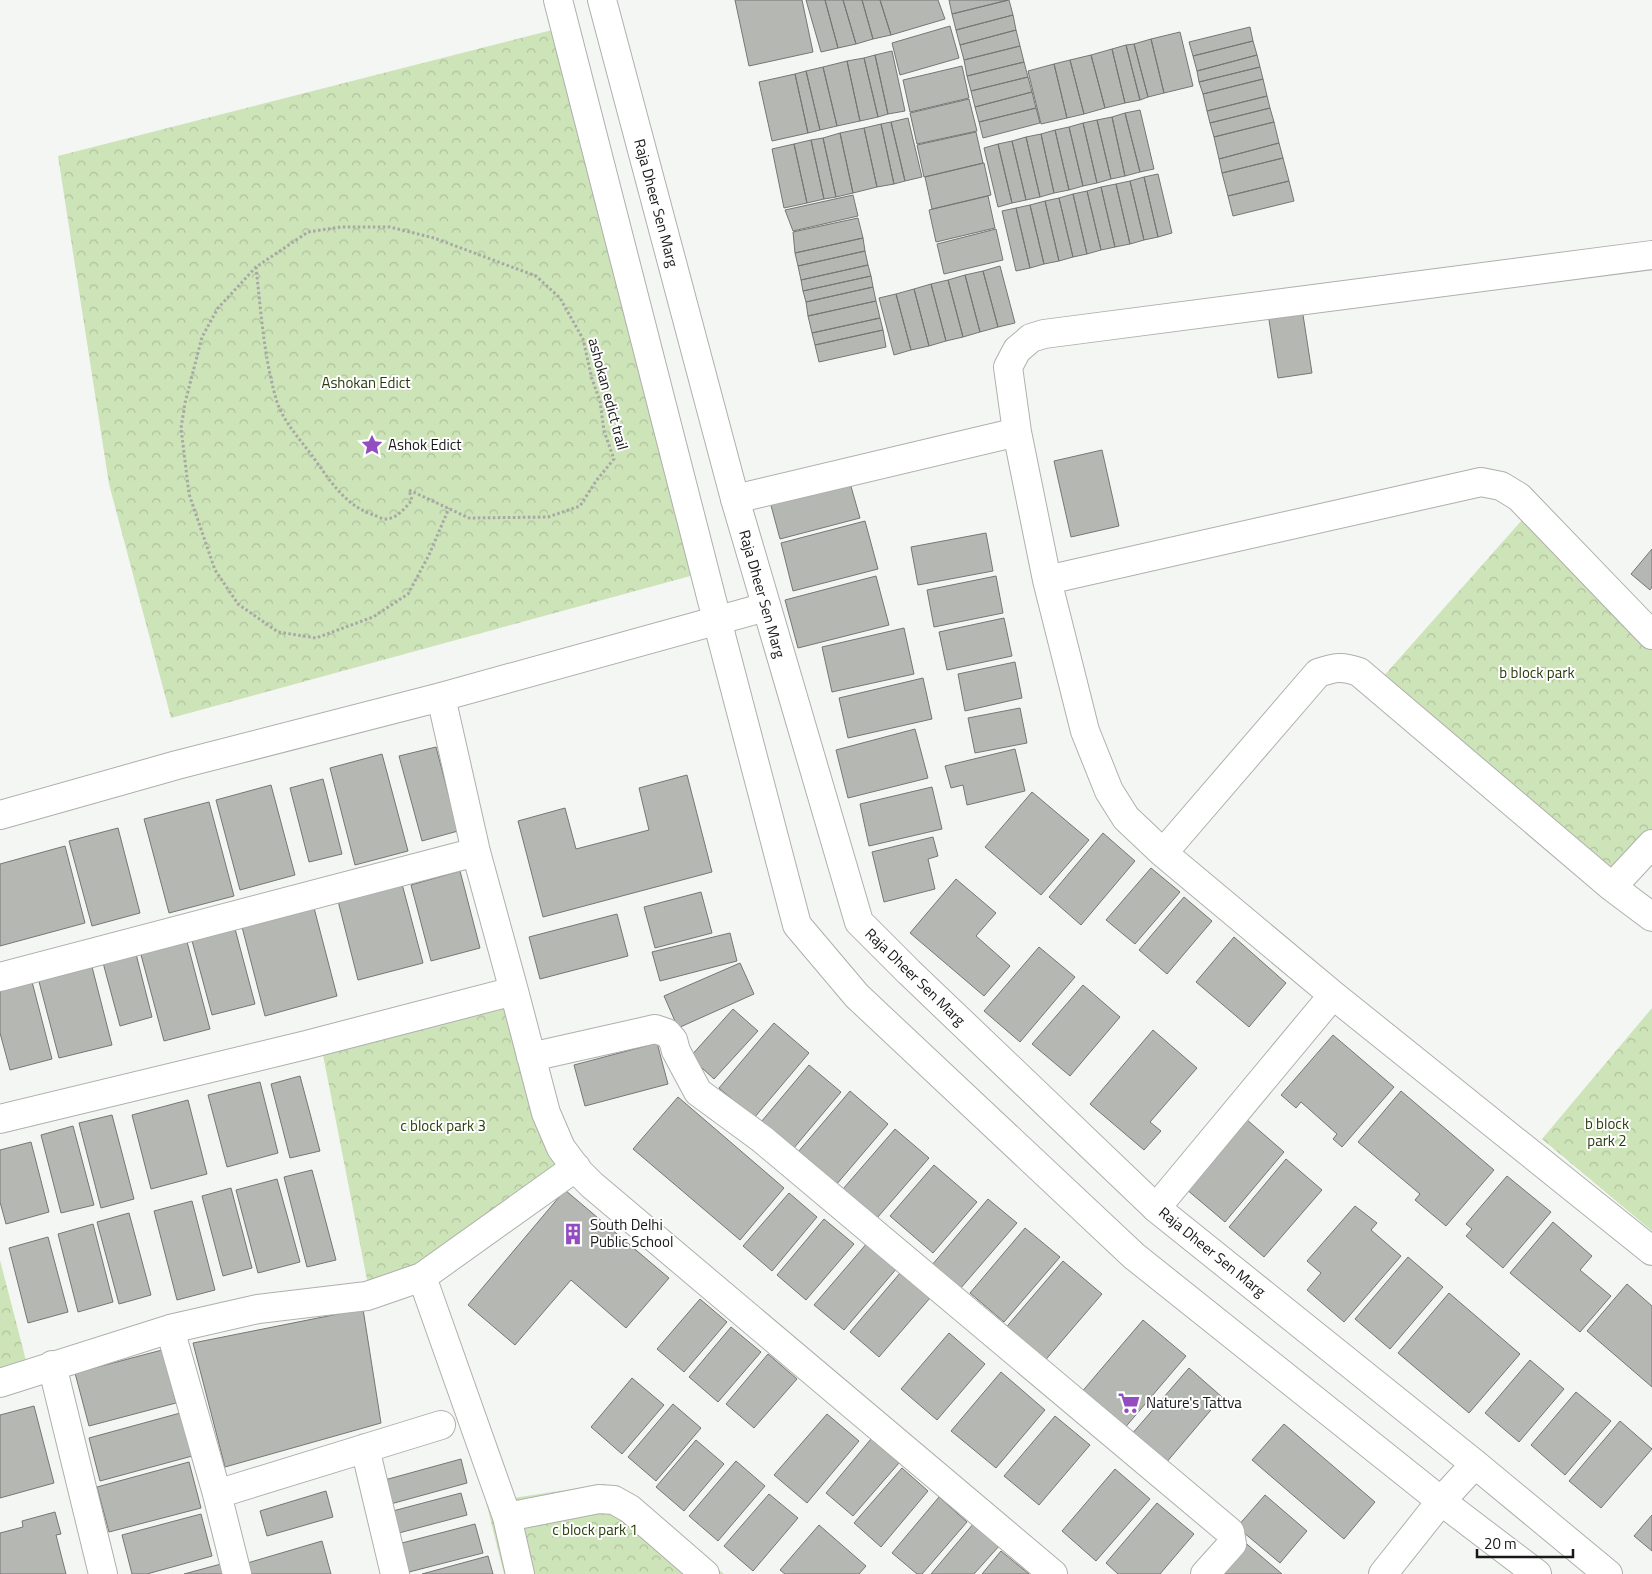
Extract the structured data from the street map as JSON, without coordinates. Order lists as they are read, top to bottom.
{
  "streets": {
    "street": ["Raja Dheer Sen Marg"],
    "path": ["ashokan edict trail"]
  },
  "parks": [
    "Ashokan Edict",
    "b block park",
    "b block park 2",
    "c block park 3",
    "c block park 1"
  ],
  "places": {
    "place": ["Ashok Edict"],
    "building": ["South Delhi Public School"],
    "supermarket": ["Nature's Tattva"]
  },
  "scale_bar": "20 m"
}
